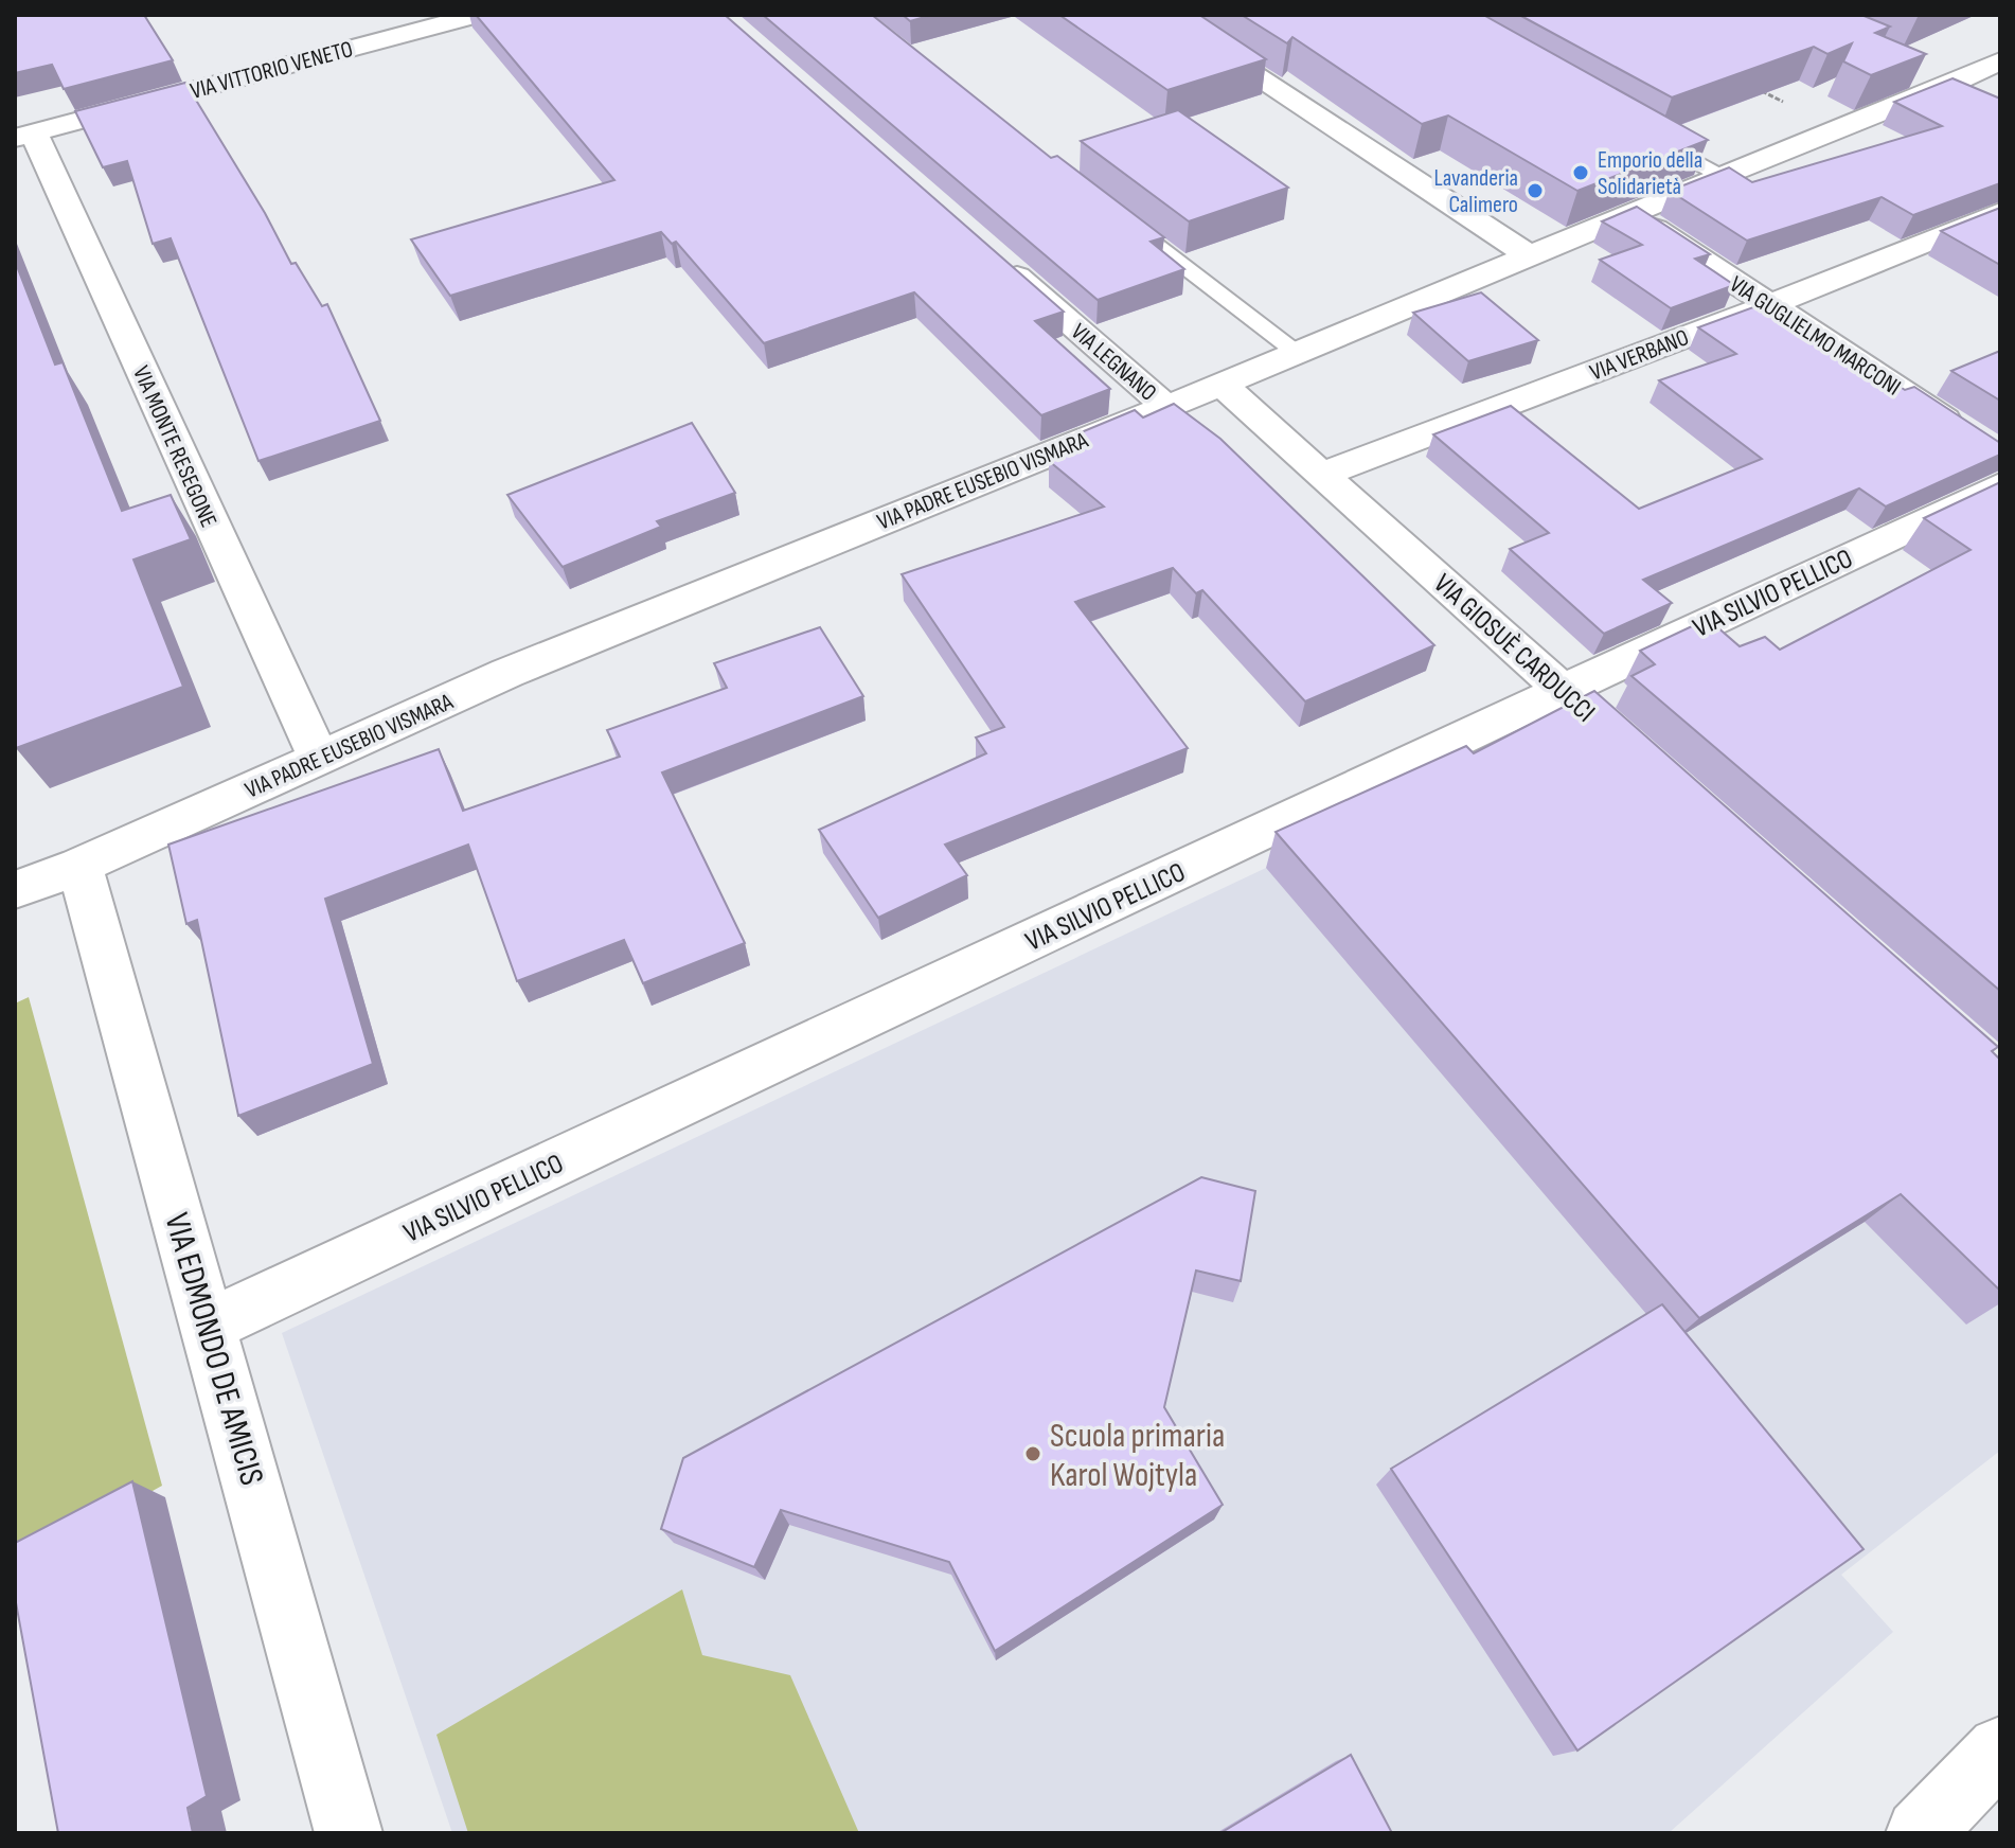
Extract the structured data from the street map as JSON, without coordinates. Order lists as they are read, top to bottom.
{
  "streets": {
    "street": [
      "VIA VITTORIO VENETO",
      "VIA GUGLIELMO MARCONI",
      "VIA VERBANO",
      "VIA LEGNANO",
      "VIA MONTE RESEGONE",
      "VIA PADRE EUSEBIO VISMARA",
      "VIA SILVIO PELLICO",
      "VIA GIOSUÈ CARDUCCI",
      "VIA EDMONDO DE AMICIS"
    ]
  },
  "crossings": [
    ["VIA VITTORIO VENETO", "VIA MONTE RESEGONE"],
    ["VIA GUGLIELMO MARCONI", "VIA VERBANO"],
    ["VIA GUGLIELMO MARCONI", "VIA PADRE EUSEBIO VISMARA"],
    ["VIA VERBANO", "VIA GIOSUÈ CARDUCCI"],
    ["VIA LEGNANO", "VIA PADRE EUSEBIO VISMARA"],
    ["VIA MONTE RESEGONE", "VIA PADRE EUSEBIO VISMARA"],
    ["VIA PADRE EUSEBIO VISMARA", "VIA GIOSUÈ CARDUCCI"],
    ["VIA PADRE EUSEBIO VISMARA", "VIA EDMONDO DE AMICIS"],
    ["VIA SILVIO PELLICO", "VIA GIOSUÈ CARDUCCI"],
    ["VIA SILVIO PELLICO", "VIA EDMONDO DE AMICIS"]
  ],
  "places": ["Emporio della Solidarietà", "Lavanderia Calimero", "Scuola primaria Karol Wojtyla"]
}
